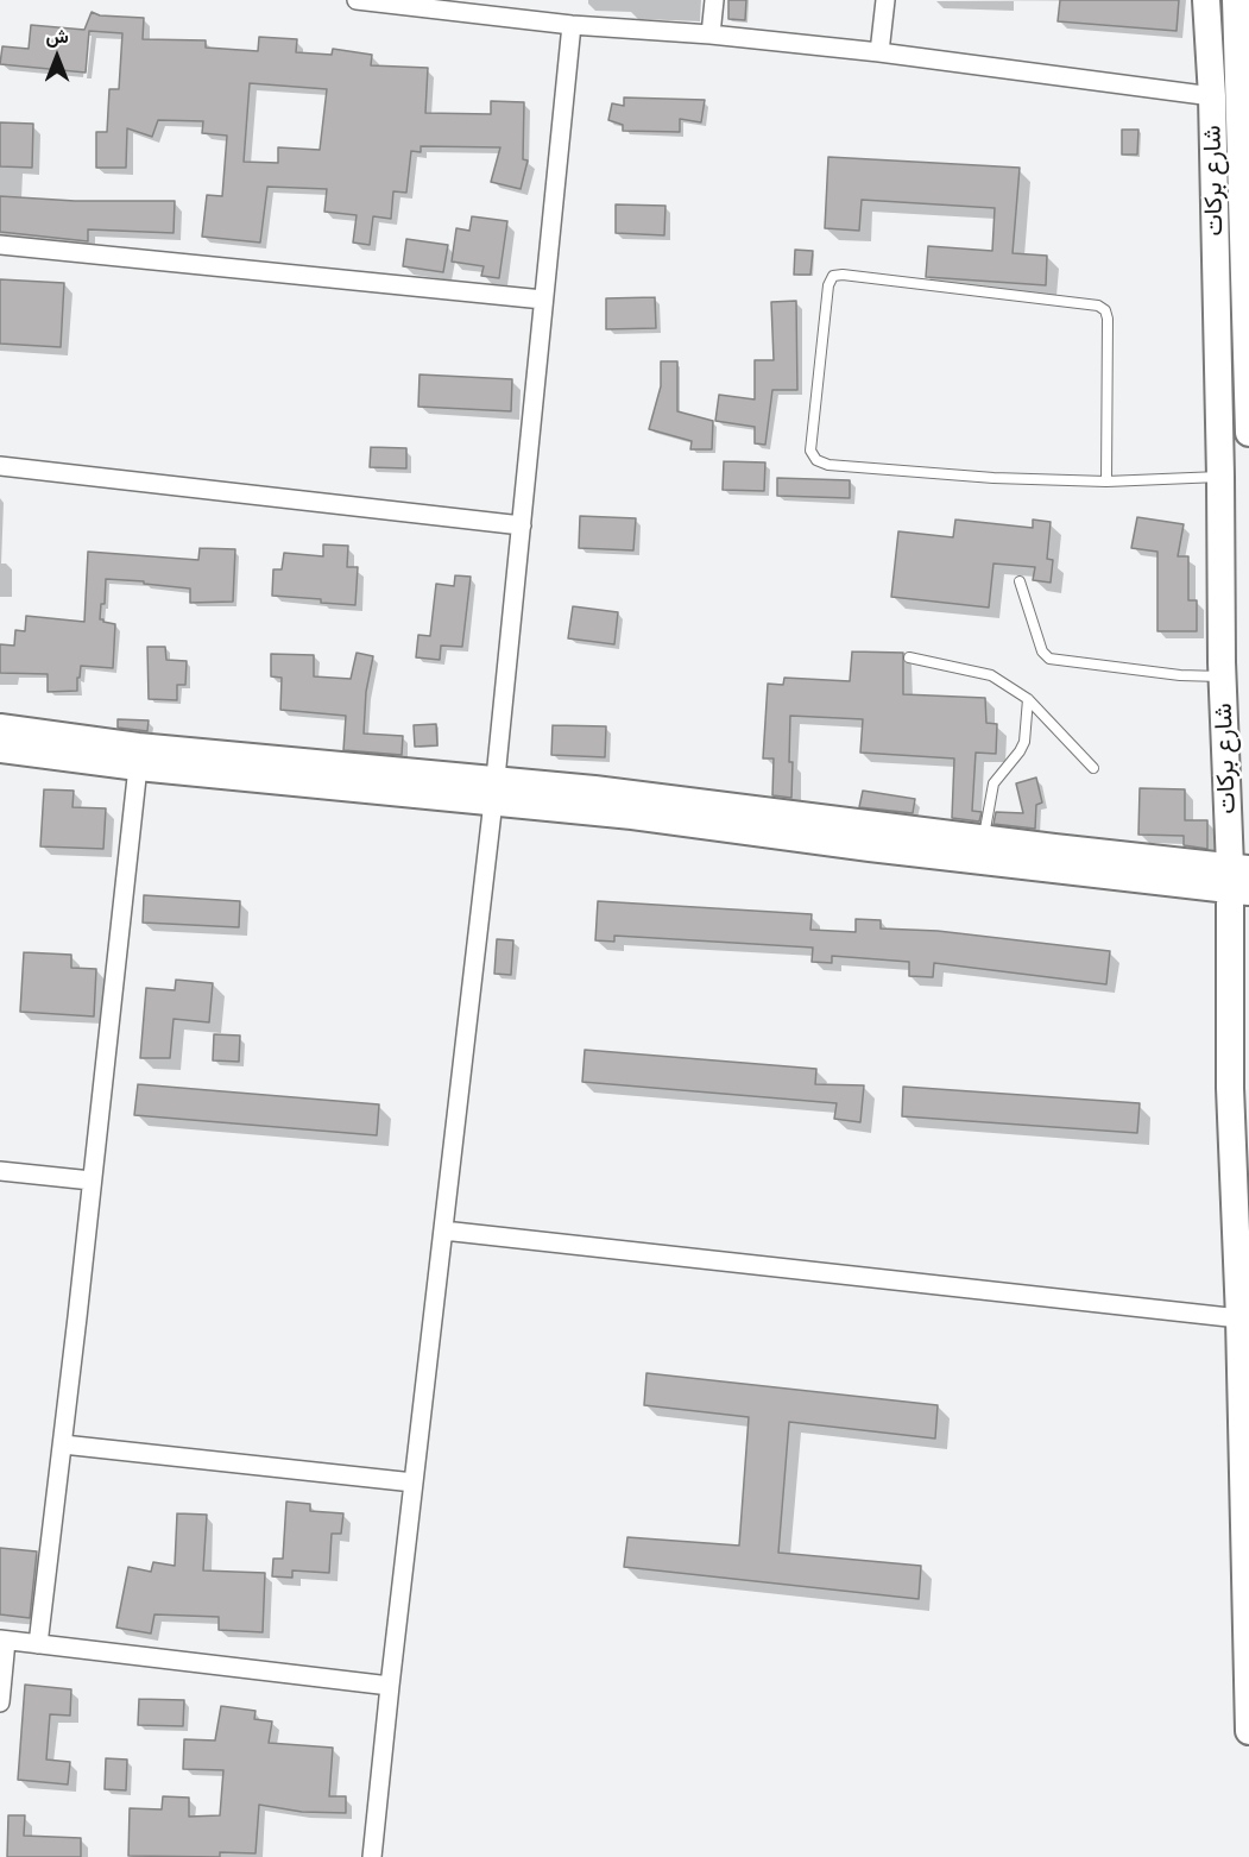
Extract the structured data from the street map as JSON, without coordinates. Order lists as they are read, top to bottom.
{
  "streets": {
    "street": ["شارع بركات"]
  },
  "north": "top"
}
